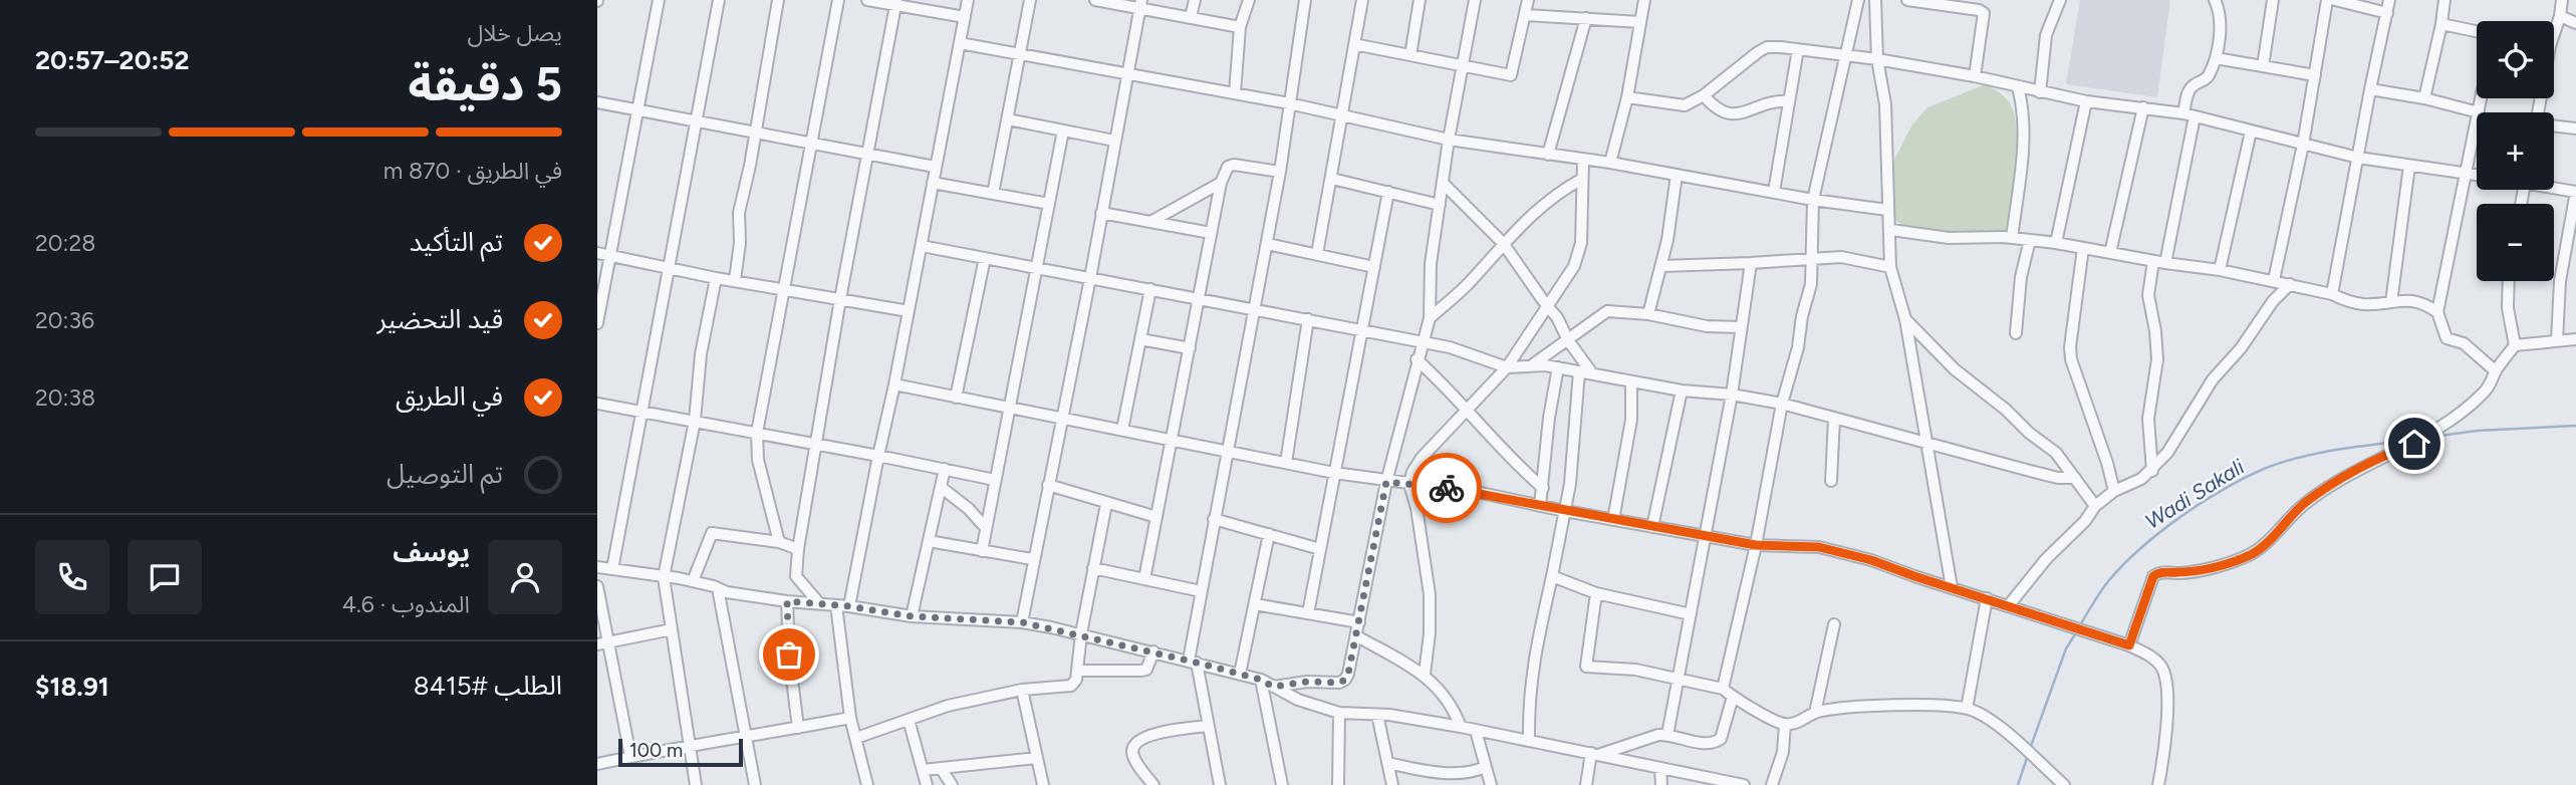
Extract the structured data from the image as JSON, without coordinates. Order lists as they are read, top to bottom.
{
  "water": ["Wadi Sakali"],
  "scale_bar": "100 m",
  "page": {
    "heading": ["5 دقيقة", "يصل خلال", "20:52–20:57"],
    "panel": [
      "يوسف",
      "المندوب · 4.6",
      "الطلب #8415",
      "$18.91"
    ],
    "map_buttons": ["+", "−"],
    "bar": "في الطريق · 870 m",
    "list": [
      ["تم التأكيد", "20:28"],
      ["قيد التحضير", "20:36"],
      ["في الطريق", "20:38"],
      "تم التوصيل"
    ],
    "scale": "100 m"
  }
}
